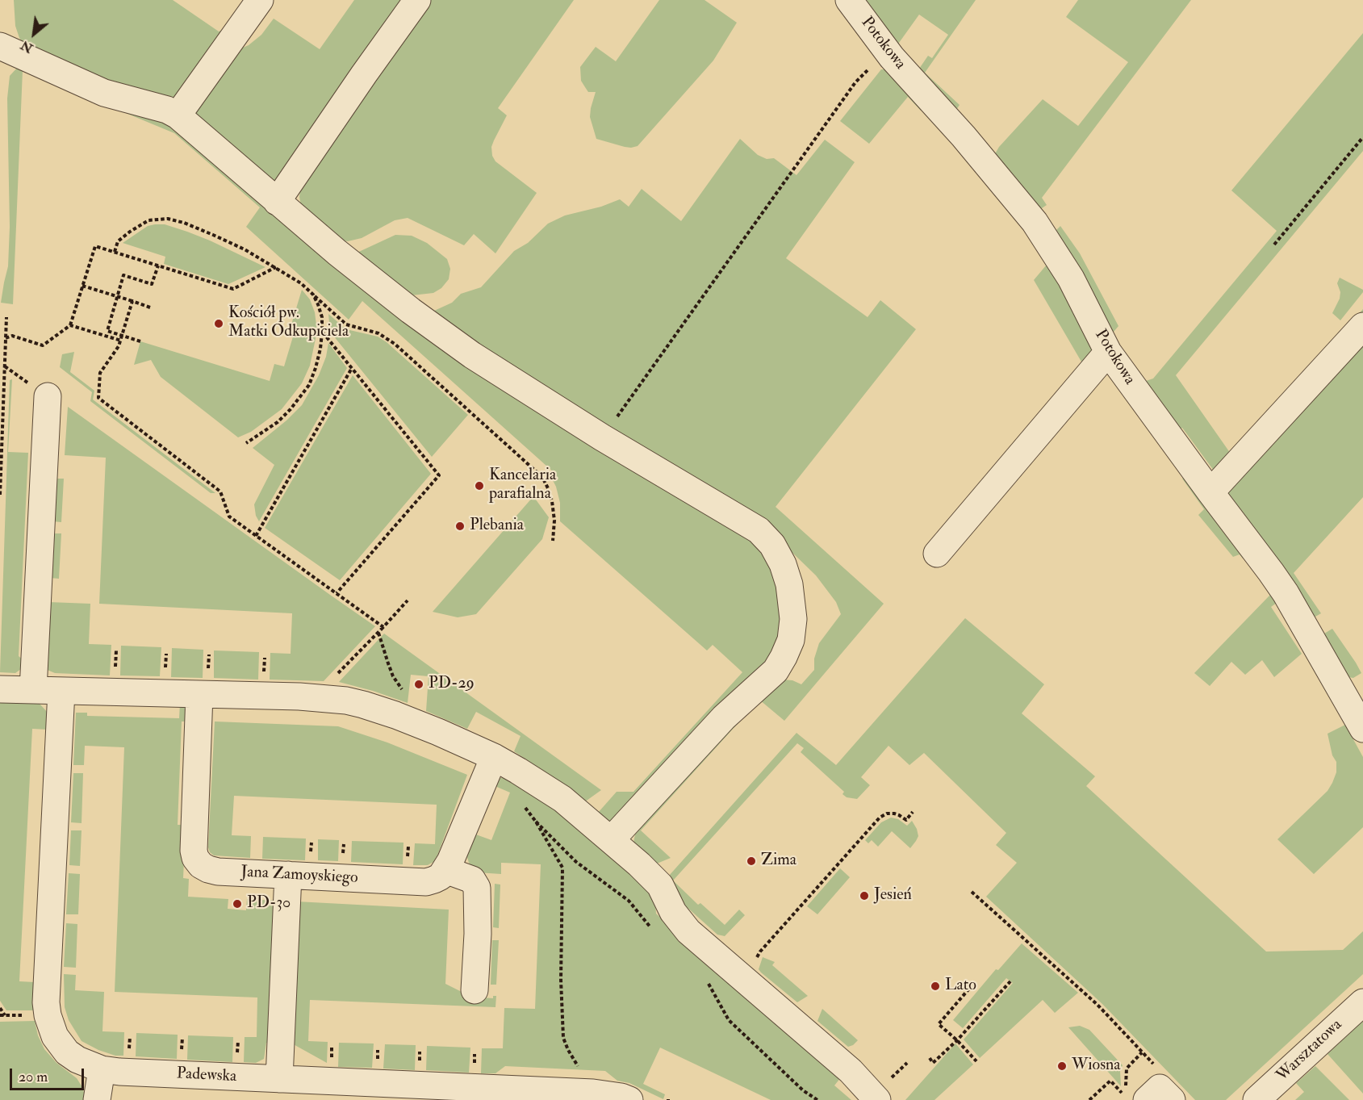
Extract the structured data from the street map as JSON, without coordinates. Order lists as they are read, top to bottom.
{
  "streets": {
    "street": [
      "Potokowa",
      "Jana Zamoyskiego",
      "Warsztatowa",
      "Padewska"
    ]
  },
  "places": [
    "Kościół pw. Matki Odkupiciela",
    "Kancelaria parafialna",
    "Plebania",
    "PD-29",
    "Zima",
    "Jesień",
    "PD-30",
    "Lato",
    "Wiosna"
  ],
  "scale_bar": "20 m",
  "north": "bottom left"
}
